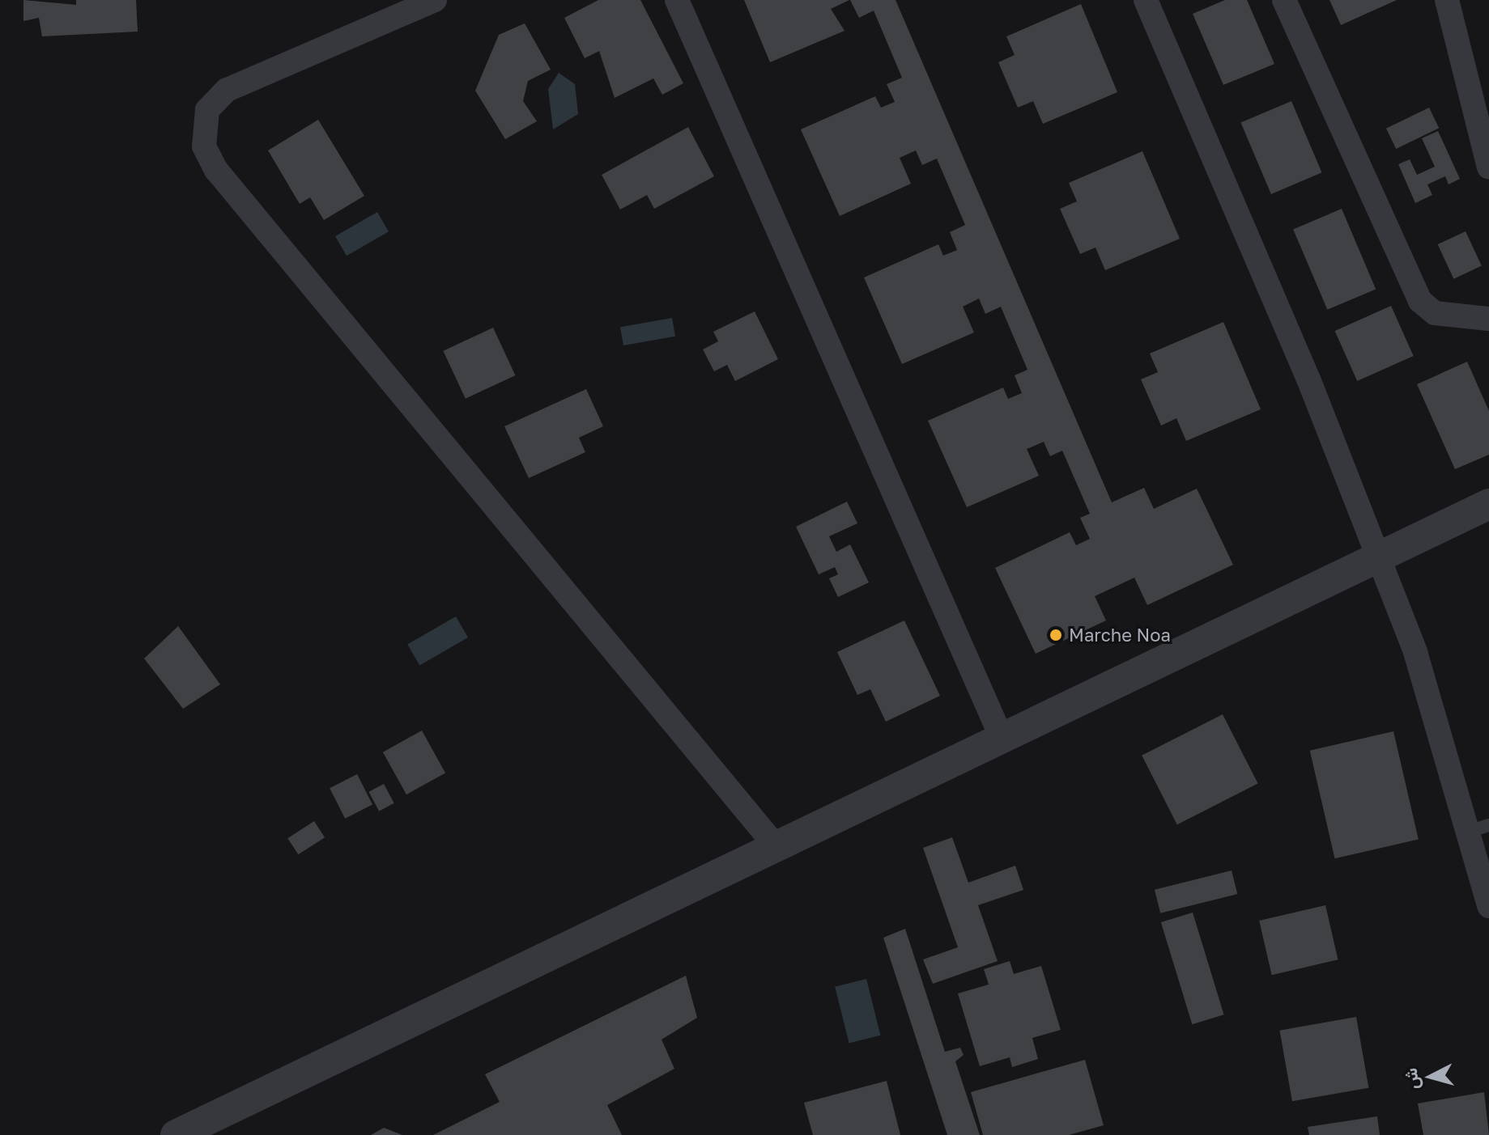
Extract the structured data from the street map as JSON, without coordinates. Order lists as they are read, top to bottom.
{
  "places": ["Marche Noa"],
  "north": "left"
}
